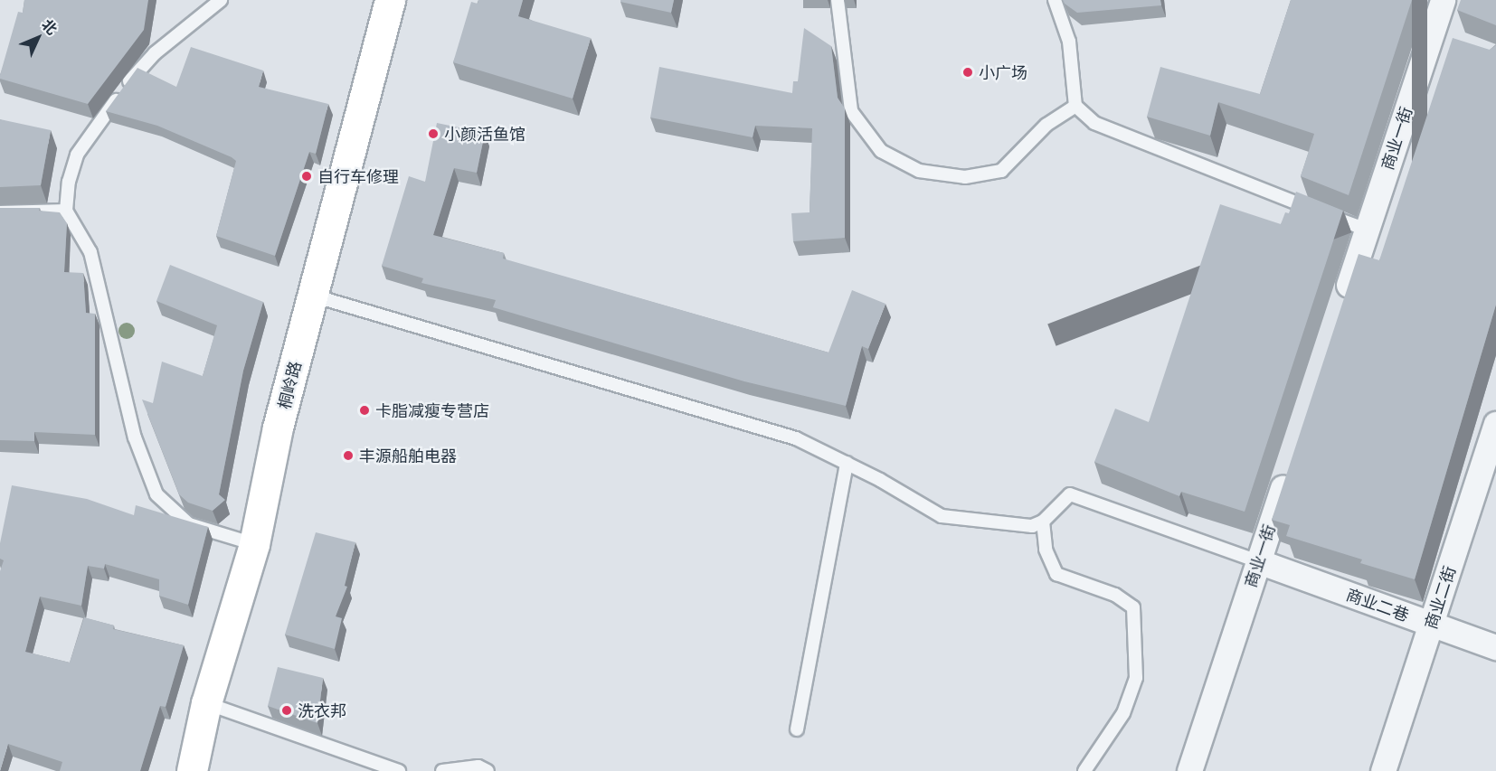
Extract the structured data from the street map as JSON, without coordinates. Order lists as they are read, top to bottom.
{
  "streets": {
    "main road": ["桐岭路"],
    "street": ["商业一街", "商业二街", "商业二巷"]
  },
  "crossings": [
    ["商业一街", "商业二巷"],
    ["商业二街", "商业二巷"]
  ],
  "places": [
    "小广场",
    "小颜活鱼馆",
    "自行车修理",
    "卡脂减瘦专营店",
    "丰源船舶电器",
    "洗衣邦"
  ],
  "north": "top right"
}
